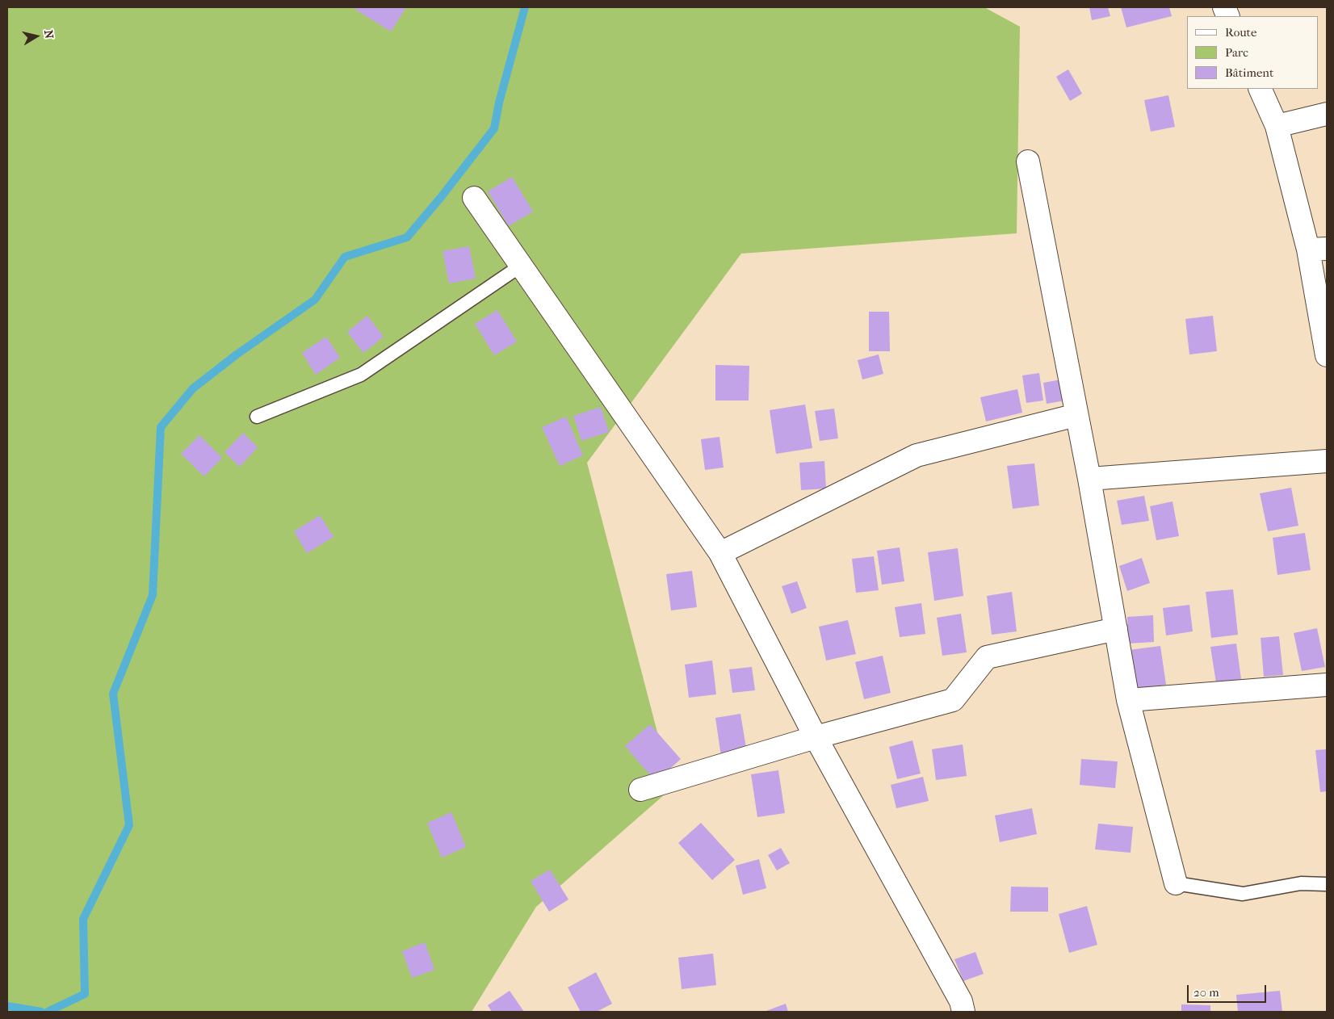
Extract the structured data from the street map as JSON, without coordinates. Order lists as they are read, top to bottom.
{
  "legend": ["Route", "Parc", "Bâtiment"],
  "scale_bar": "20 m",
  "north": "right"
}
